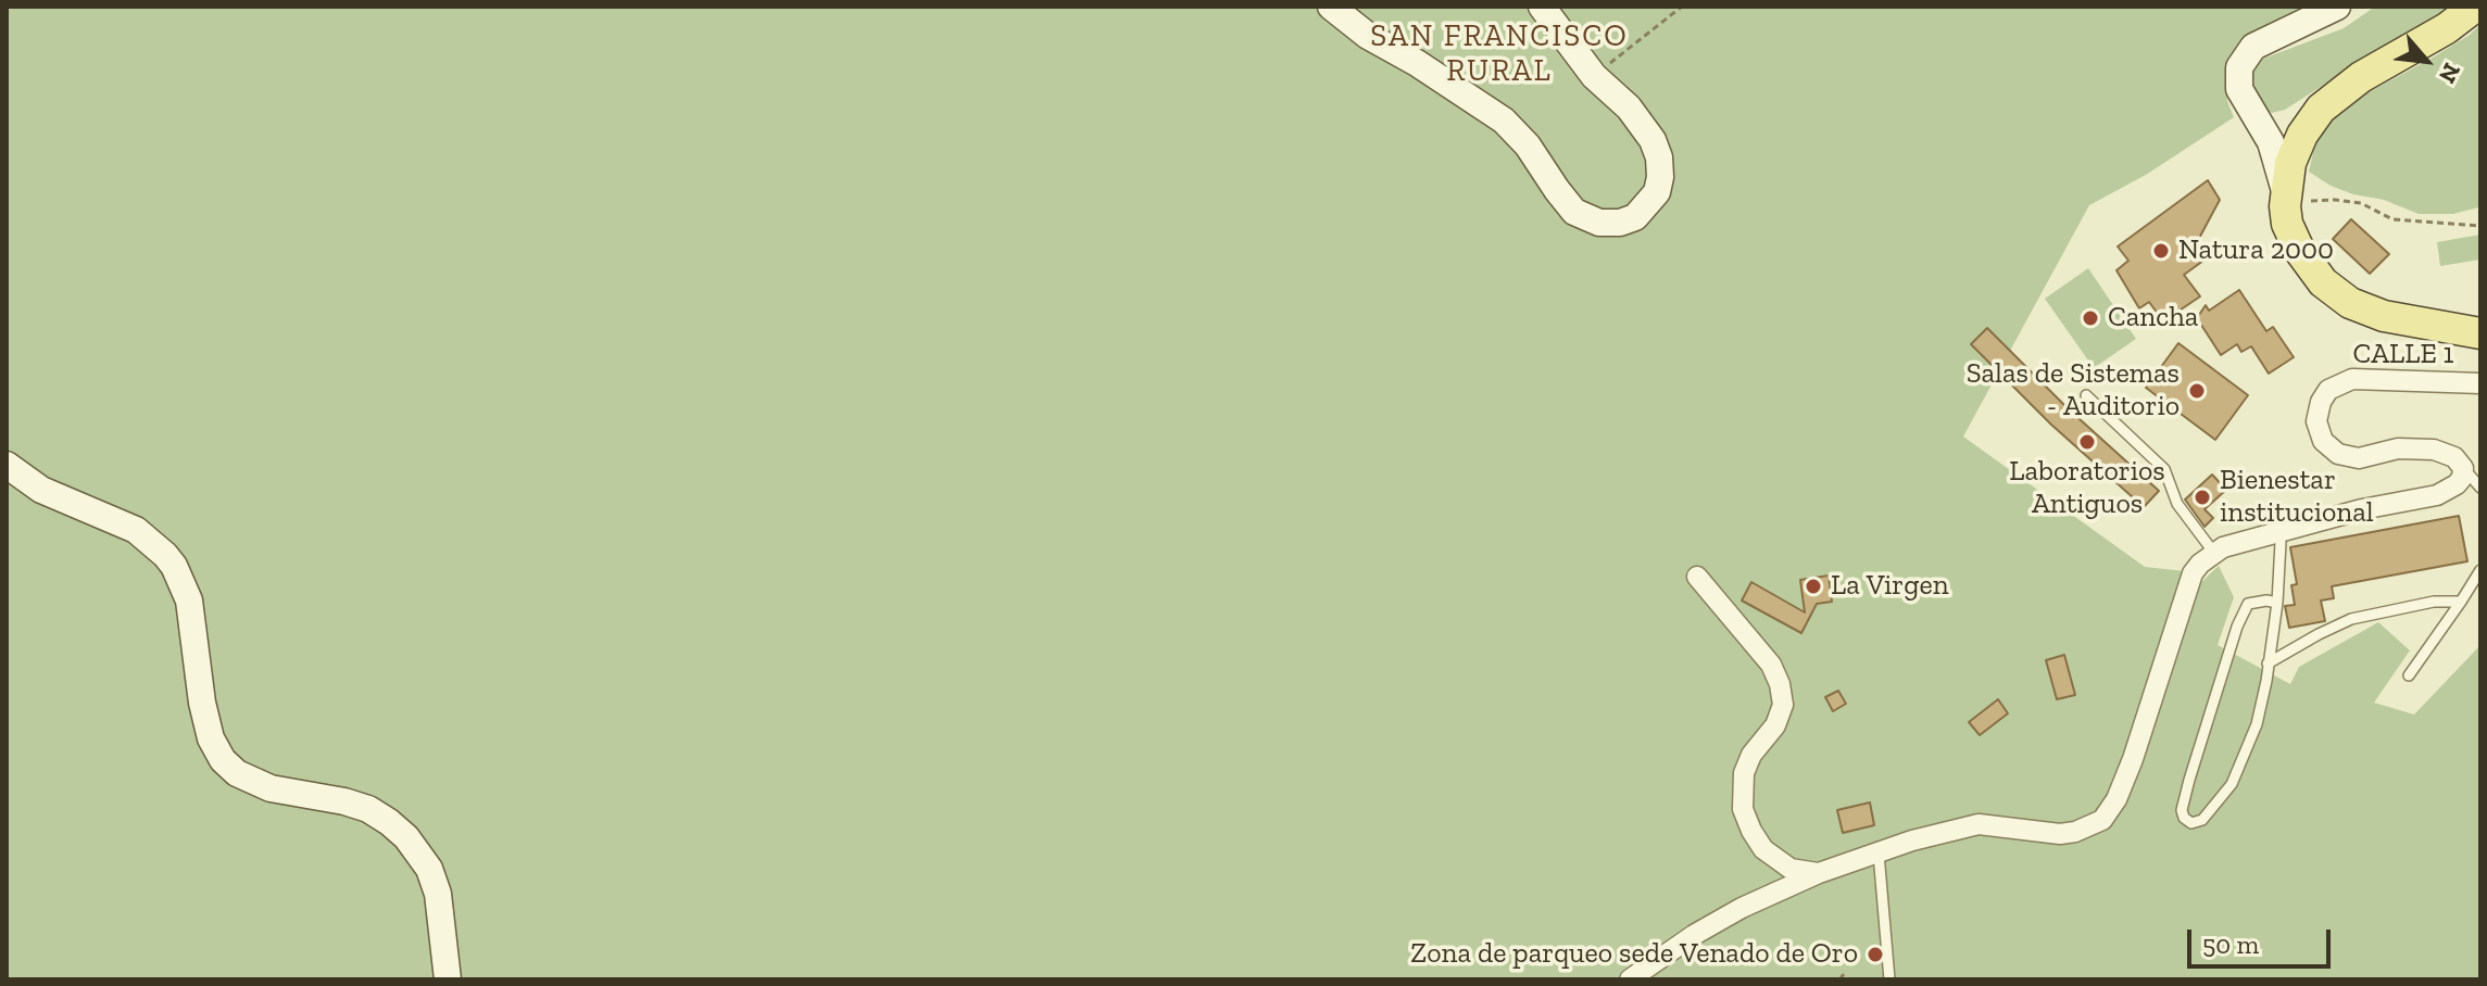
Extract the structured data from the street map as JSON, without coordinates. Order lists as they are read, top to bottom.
{
  "streets": {
    "street": ["CALLE 1"]
  },
  "districts": ["SAN FRANCISCO RURAL"],
  "places": [
    "Natura 2000",
    "Cancha",
    "Salas de Sistemas - Auditorio",
    "Laboratorios Antiguos",
    "Bienestar institucional",
    "La Virgen",
    "Zona de parqueo sede Venado de Oro"
  ],
  "scale_bar": "50 m",
  "north": "bottom right"
}
